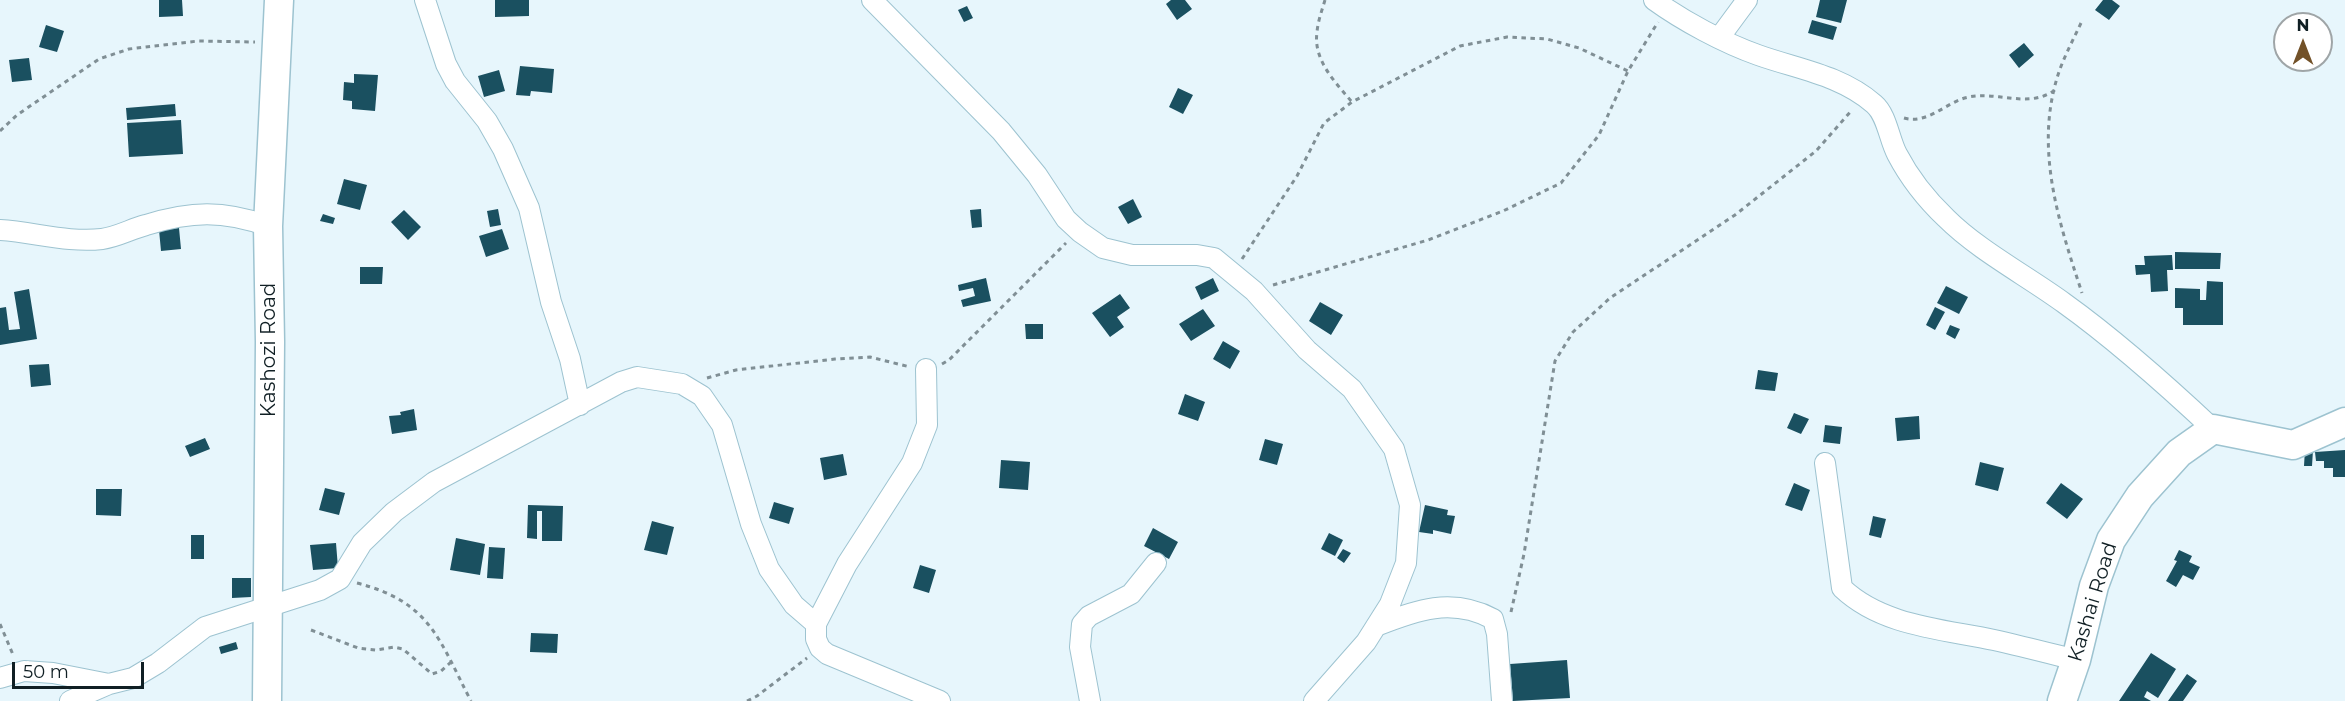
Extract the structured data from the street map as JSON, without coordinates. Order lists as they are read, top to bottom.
{
  "streets": {
    "main road": ["Kashozi Road", "Kashai Road"]
  },
  "scale_bar": "50 m",
  "north": "top"
}
